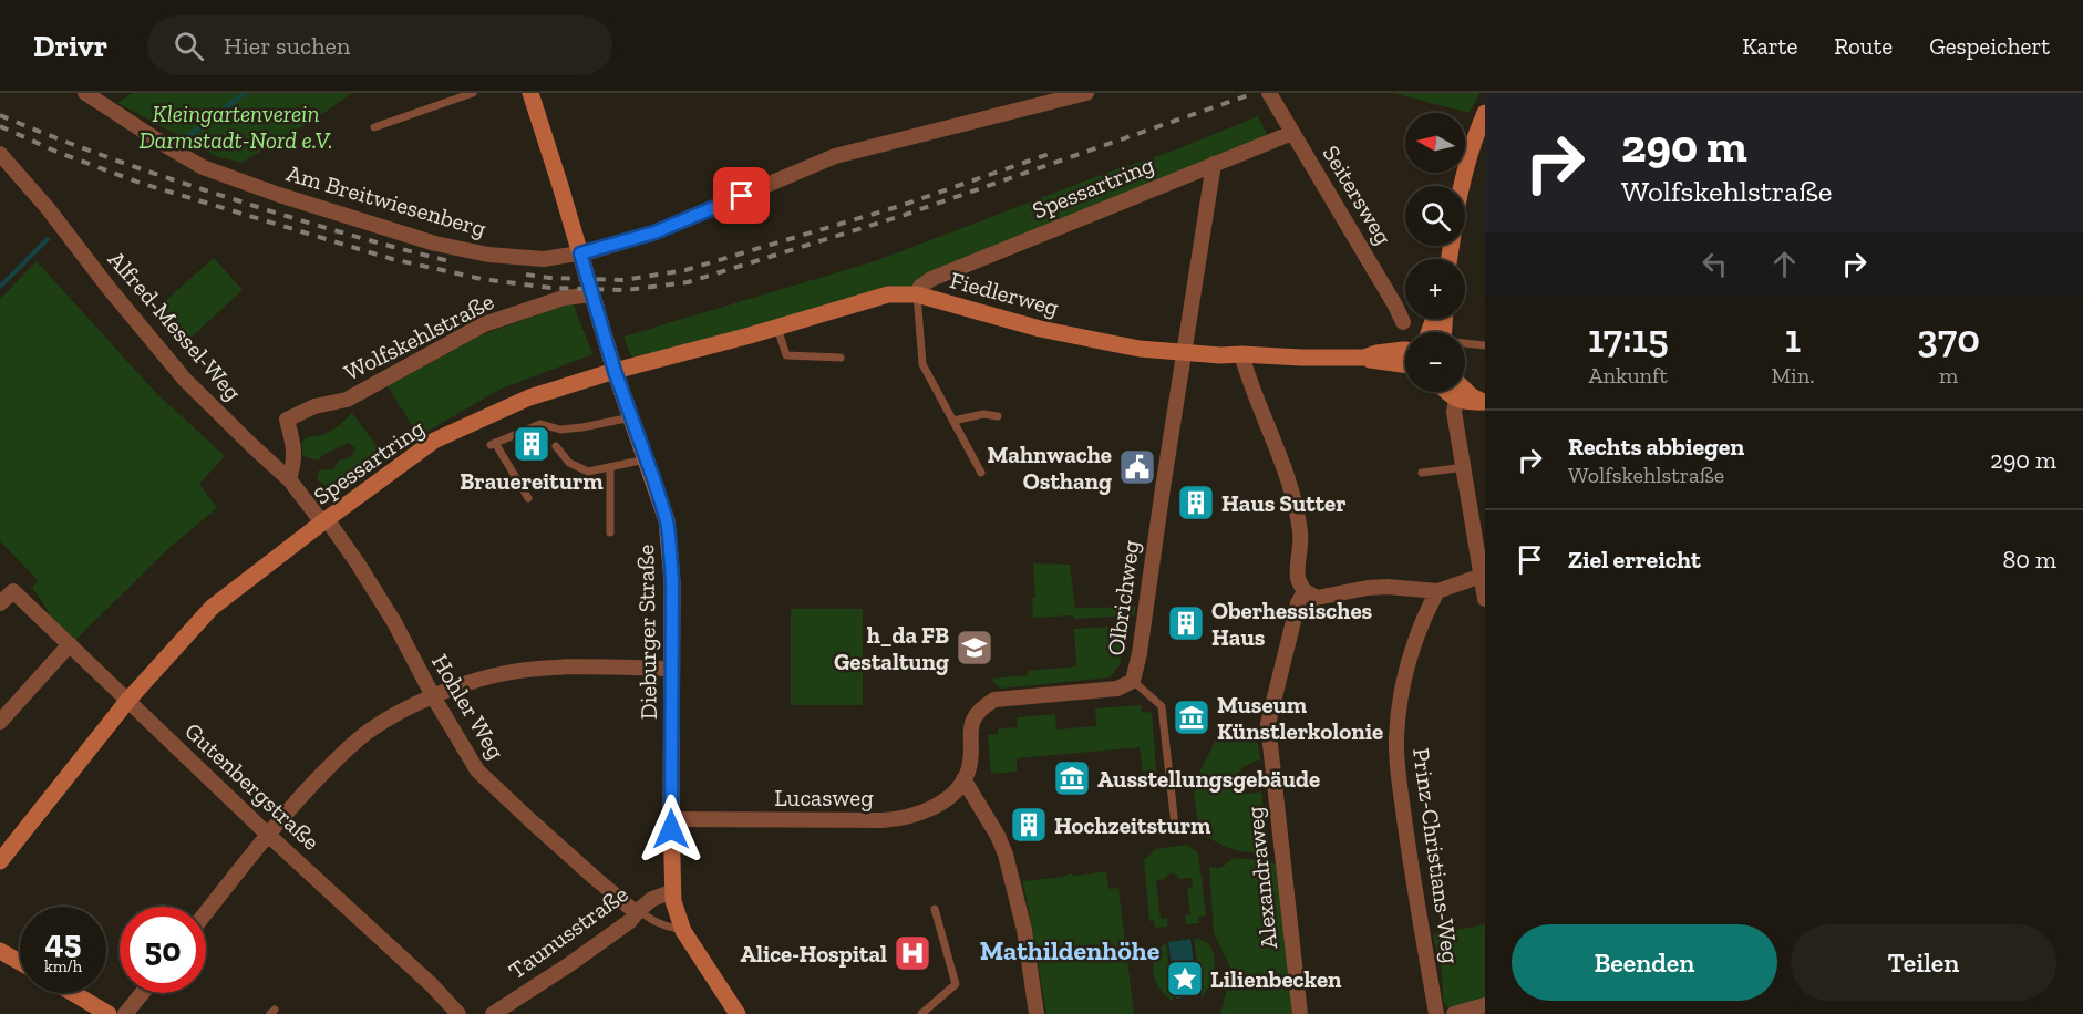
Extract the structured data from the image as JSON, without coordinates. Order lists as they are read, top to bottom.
{
  "streets": {
    "main road": ["Spessartring", "Fiedlerweg", "Dieburger Straße"],
    "street": [
      "Seitersweg",
      "Am Breitwiesenberg",
      "Alfred-Messel-Weg",
      "Wolfskehlstraße",
      "Olbrichweg",
      "Hohler Weg",
      "Gutenbergstraße",
      "Lucasweg",
      "Prinz-Christians-Weg",
      "Alexandraweg",
      "Taunusstraße"
    ]
  },
  "crossings": [
    ["Spessartring", "Seitersweg"],
    ["Spessartring", "Fiedlerweg"],
    ["Spessartring", "Alfred-Messel-Weg"],
    ["Spessartring", "Olbrichweg"],
    ["Spessartring", "Dieburger Straße"],
    ["Spessartring", "Hohler Weg"],
    ["Spessartring", "Gutenbergstraße"],
    ["Am Breitwiesenberg", "Dieburger Straße"],
    ["Fiedlerweg", "Olbrichweg"],
    ["Alfred-Messel-Weg", "Wolfskehlstraße"],
    ["Alfred-Messel-Weg", "Hohler Weg"],
    ["Wolfskehlstraße", "Dieburger Straße"],
    ["Olbrichweg", "Lucasweg"],
    ["Dieburger Straße", "Lucasweg"],
    ["Dieburger Straße", "Taunusstraße"],
    ["Hohler Weg", "Taunusstraße"]
  ],
  "districts": ["Mathildenhöhe"],
  "parks": ["Kleingartenverein Darmstadt-Nord e.V."],
  "places": {
    "building": [
      "Brauereiturm",
      "Haus Sutter",
      "Oberhessisches Haus",
      "Hochzeitsturm"
    ],
    "public building": ["Mahnwache Osthang"],
    "school or university": ["h_da FB Gestaltung"],
    "museum": ["Museum Künstlerkolonie", "Ausstellungsgebäude"],
    "hospital": ["Alice-Hospital"],
    "place": ["Lilienbecken"]
  },
  "north": "left",
  "page": {
    "header": "Drivr",
    "search": "Hier suchen",
    "nav": ["Karte", "Route", "Gespeichert"],
    "turn": ["290 m", "Wolfskehlstraße"],
    "map_buttons": ["+", "−"],
    "eta": [
      "17:15",
      "Ankunft",
      "1",
      "Min.",
      "370",
      "m"
    ],
    "list": [
      {
        "name": "Rechts abbiegen",
        "note": "Wolfskehlstraße",
        "value": "290 m"
      },
      {
        "name": "Ziel erreicht",
        "value": "80 m"
      }
    ],
    "speed": "45 km/h",
    "limit": "50",
    "buttons": ["Beenden", "Teilen"]
  }
}
